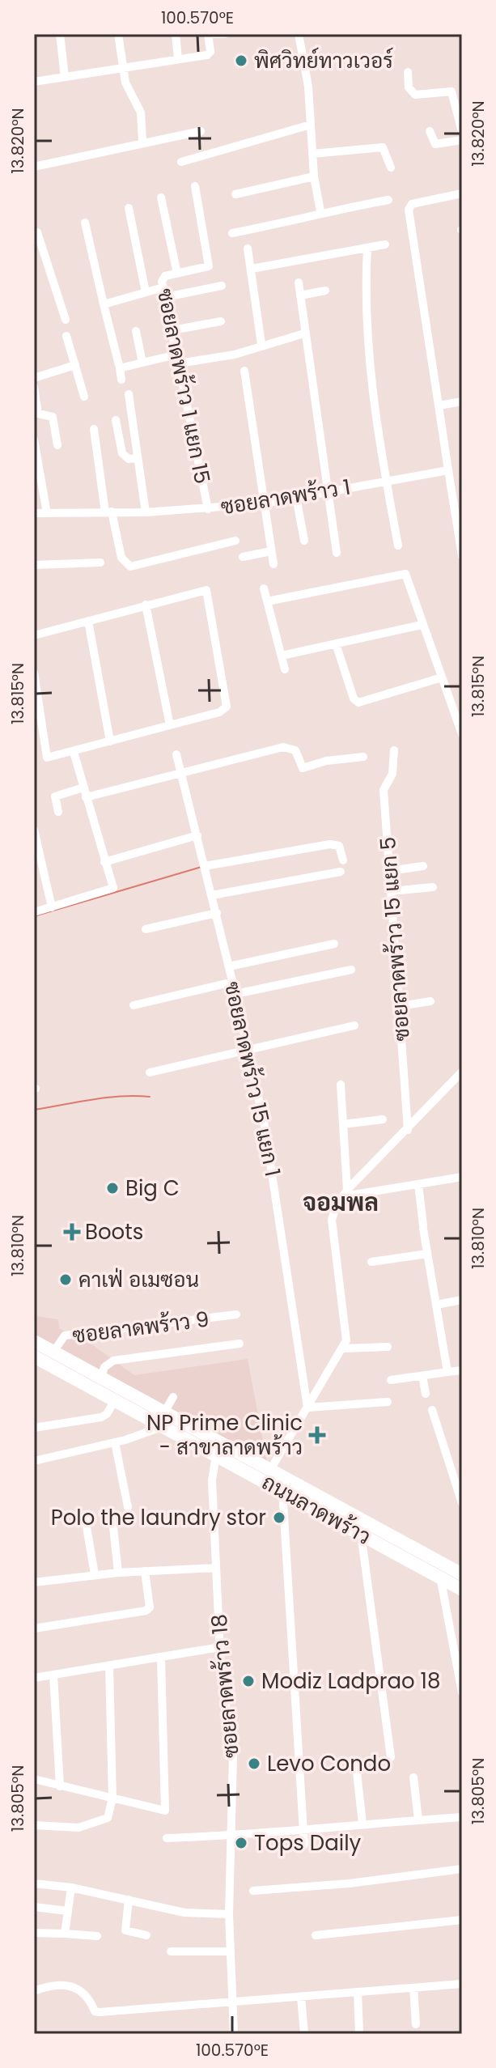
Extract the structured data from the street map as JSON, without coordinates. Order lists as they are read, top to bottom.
{
  "streets": {
    "main road": ["ถนนลาดพร้าว"],
    "street": [
      "ซอยลาดพร้าว 1 แยก 15",
      "ซอยลาดพร้าว 1",
      "ซอยลาดพร้าว 15 แยก 5",
      "ซอยลาดพร้าว 15 แยก 1",
      "ซอยลาดพร้าว 9",
      "ซอยลาดพร้าว 18"
    ]
  },
  "crossings": [
    ["ซอยลาดพร้าว 1 แยก 15", "ซอยลาดพร้าว 1"],
    ["ซอยลาดพร้าว 9", "ถนนลาดพร้าว"],
    ["ถนนลาดพร้าว", "ซอยลาดพร้าว 18"]
  ],
  "districts": ["จอมพล"],
  "places": {
    "other": [
      "พิศวิทย์ทาวเวอร์",
      "Big C",
      "คาเฟ่ อเมซอน",
      "Polo the laundry stor",
      "Modiz Ladprao 18",
      "Levo Condo",
      "Tops Daily"
    ],
    "health": ["Boots", "NP Prime Clinic - สาขาลาดพร้าว"]
  },
  "coordinates": [
    "100.570°E",
    "13.820°N",
    "13.815°N",
    "13.810°N",
    "13.805°N"
  ]
}
